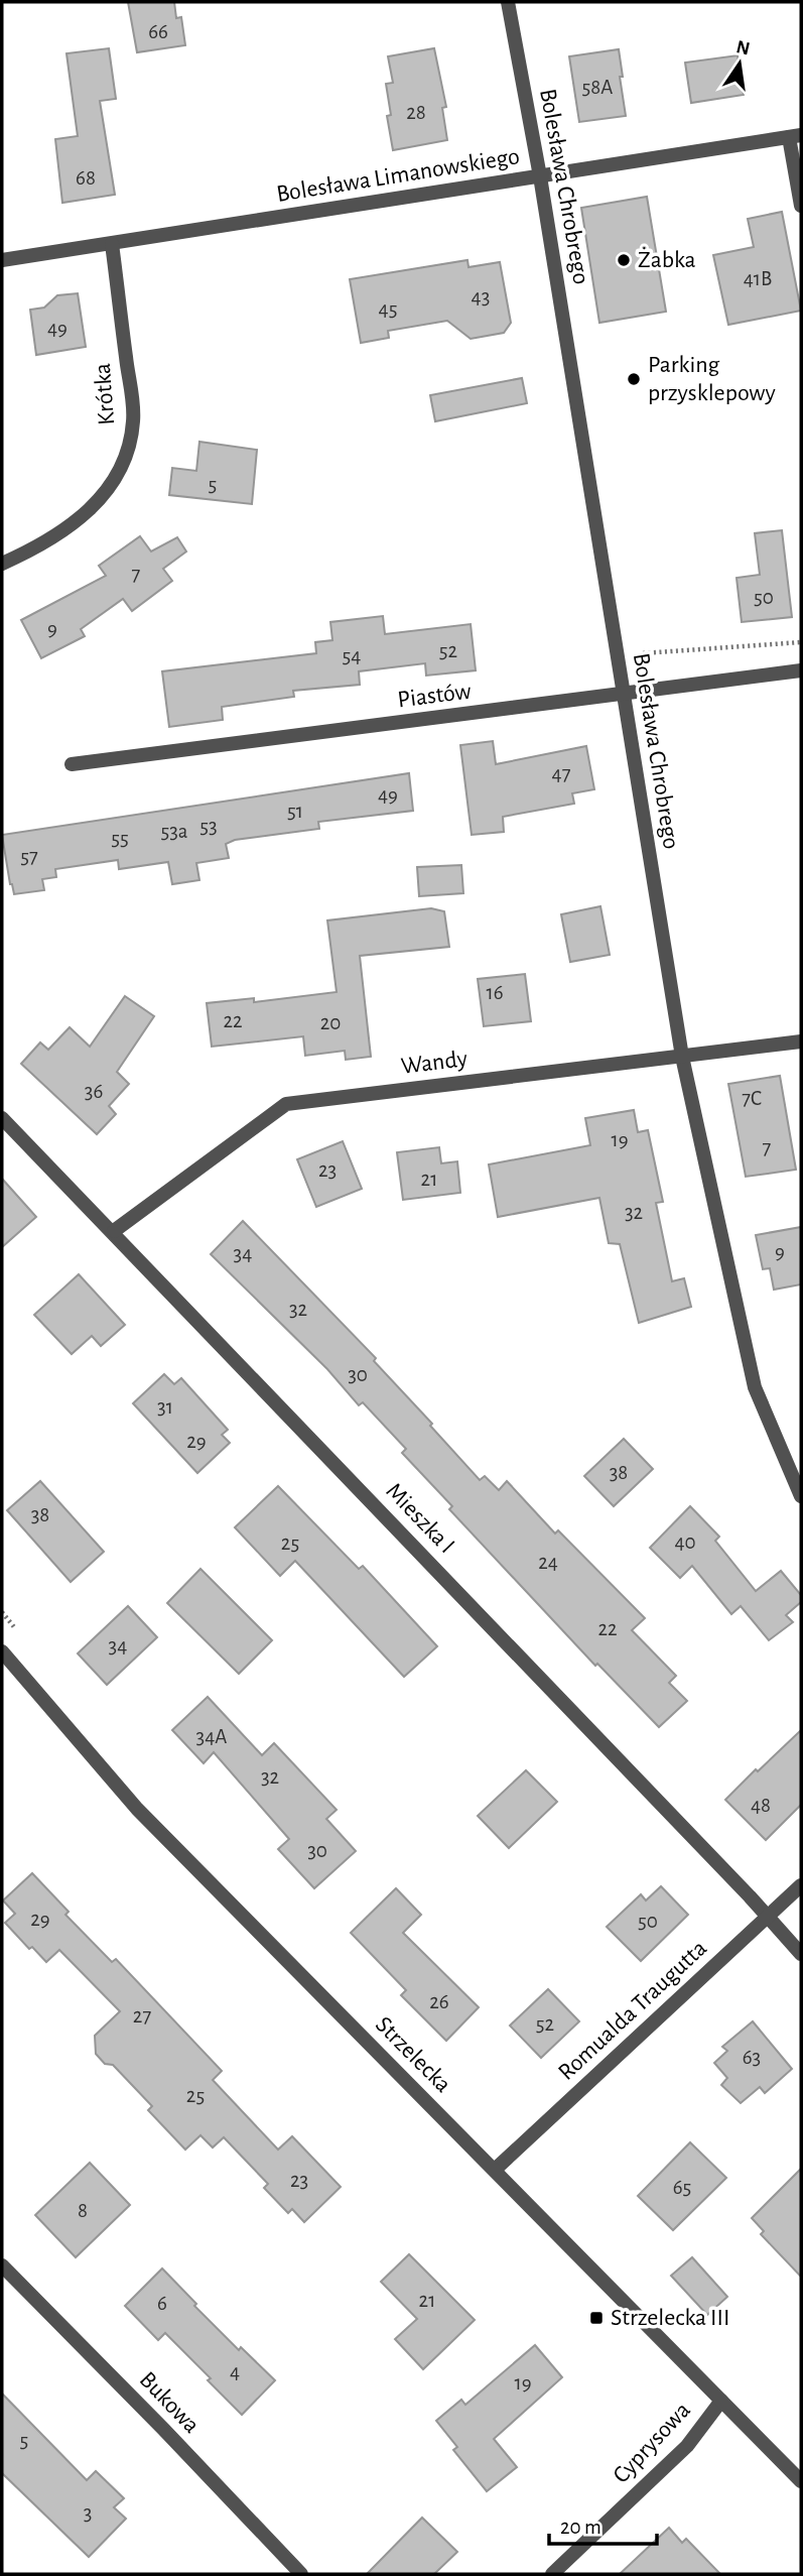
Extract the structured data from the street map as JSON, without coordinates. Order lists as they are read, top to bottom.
{
  "streets": {
    "street": [
      "Bolesława Limanowskiego",
      "Bolesława Chrobrego",
      "Krótka",
      "Piastów",
      "Wandy",
      "Mieszka I",
      "Romualda Traugutta",
      "Strzelecka",
      "Bukowa",
      "Cyprysowa"
    ]
  },
  "crossings": [
    ["Bolesława Limanowskiego", "Bolesława Chrobrego"],
    ["Bolesława Limanowskiego", "Krótka"],
    ["Bolesława Chrobrego", "Piastów"],
    ["Bolesława Chrobrego", "Wandy"],
    ["Wandy", "Mieszka I"],
    ["Mieszka I", "Romualda Traugutta"],
    ["Romualda Traugutta", "Strzelecka"],
    ["Strzelecka", "Cyprysowa"]
  ],
  "places": {
    "other": ["Żabka", "Parking przysklepowy"],
    "transit": ["Strzelecka III"]
  },
  "house_numbers": [
    "66",
    "58A",
    "28",
    "68",
    "41B",
    "43",
    "45",
    "49",
    "5",
    "7",
    "50",
    "9",
    "52",
    "54",
    "47",
    "49",
    "51",
    "53",
    "53a",
    "55",
    "57",
    "16",
    "22",
    "20",
    "36",
    "7C",
    "19",
    "7",
    "23",
    "21",
    "32",
    "9",
    "34",
    "32",
    "30",
    "31",
    "29",
    "38",
    "38",
    "40",
    "25",
    "24",
    "22",
    "34",
    "34A",
    "32",
    "48",
    "30",
    "29",
    "50",
    "26",
    "27",
    "52",
    "63",
    "25",
    "23",
    "65",
    "8",
    "21",
    "6",
    "4",
    "19",
    "5",
    "3"
  ],
  "scale_bar": "20 m",
  "north": "top"
}
